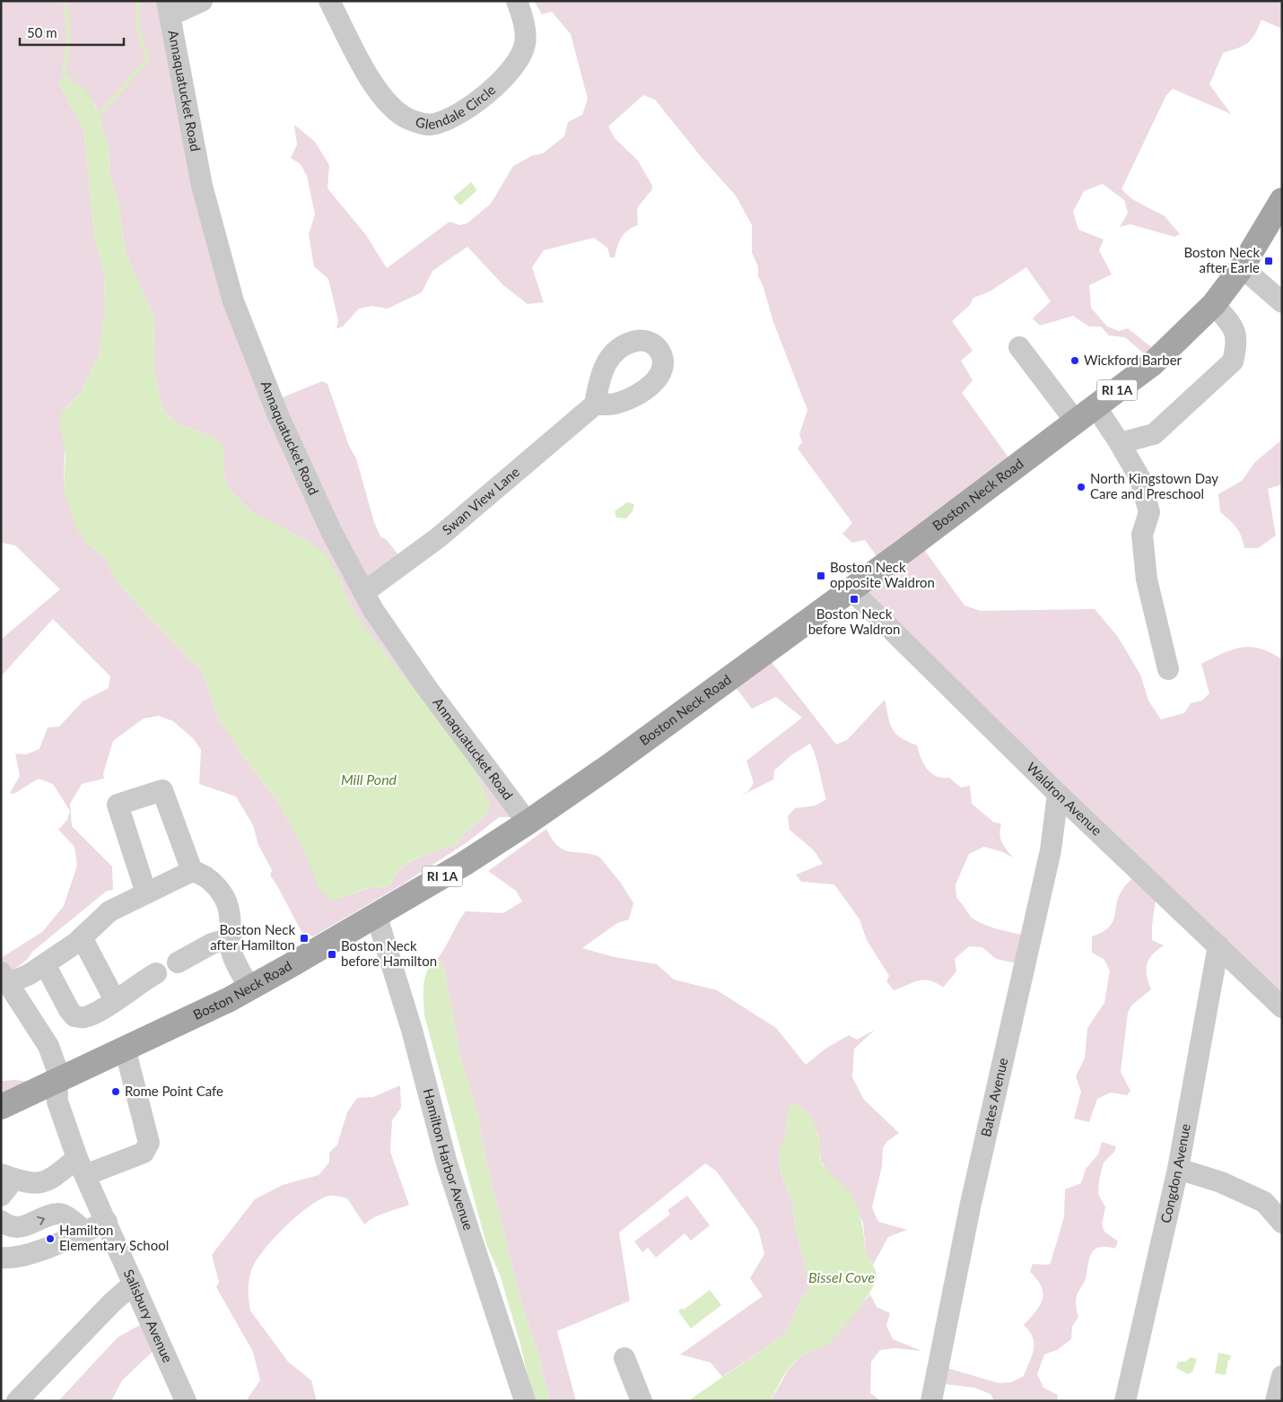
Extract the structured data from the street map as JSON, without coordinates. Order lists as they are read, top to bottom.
{
  "streets": {
    "main road": ["RI 1A", "Boston Neck Road"],
    "street": [
      "Annaquatucket Road",
      "Glendale Circle",
      "Swan View Lane",
      "Waldron Avenue",
      "Bates Avenue",
      "Hamilton Harbor Avenue",
      "Congdon Avenue",
      "Salisbury Avenue"
    ]
  },
  "crossings": [
    ["Annaquatucket Road", "Boston Neck Road"],
    ["Annaquatucket Road", "Swan View Lane"],
    ["Boston Neck Road", "Waldron Avenue"],
    ["Boston Neck Road", "Hamilton Harbor Avenue"],
    ["Boston Neck Road", "Salisbury Avenue"],
    ["Waldron Avenue", "Bates Avenue"],
    ["Waldron Avenue", "Congdon Avenue"]
  ],
  "water": ["Mill Pond", "Bissel Cove"],
  "places": {
    "transit": [
      "Boston Neck after Earle",
      "Boston Neck opposite Waldron",
      "Boston Neck before Waldron",
      "Boston Neck after Hamilton",
      "Boston Neck before Hamilton"
    ],
    "other": [
      "Wickford Barber",
      "North Kingstown Day Care and Preschool",
      "Rome Point Cafe",
      "Hamilton Elementary School"
    ]
  },
  "scale_bar": "50 m"
}
